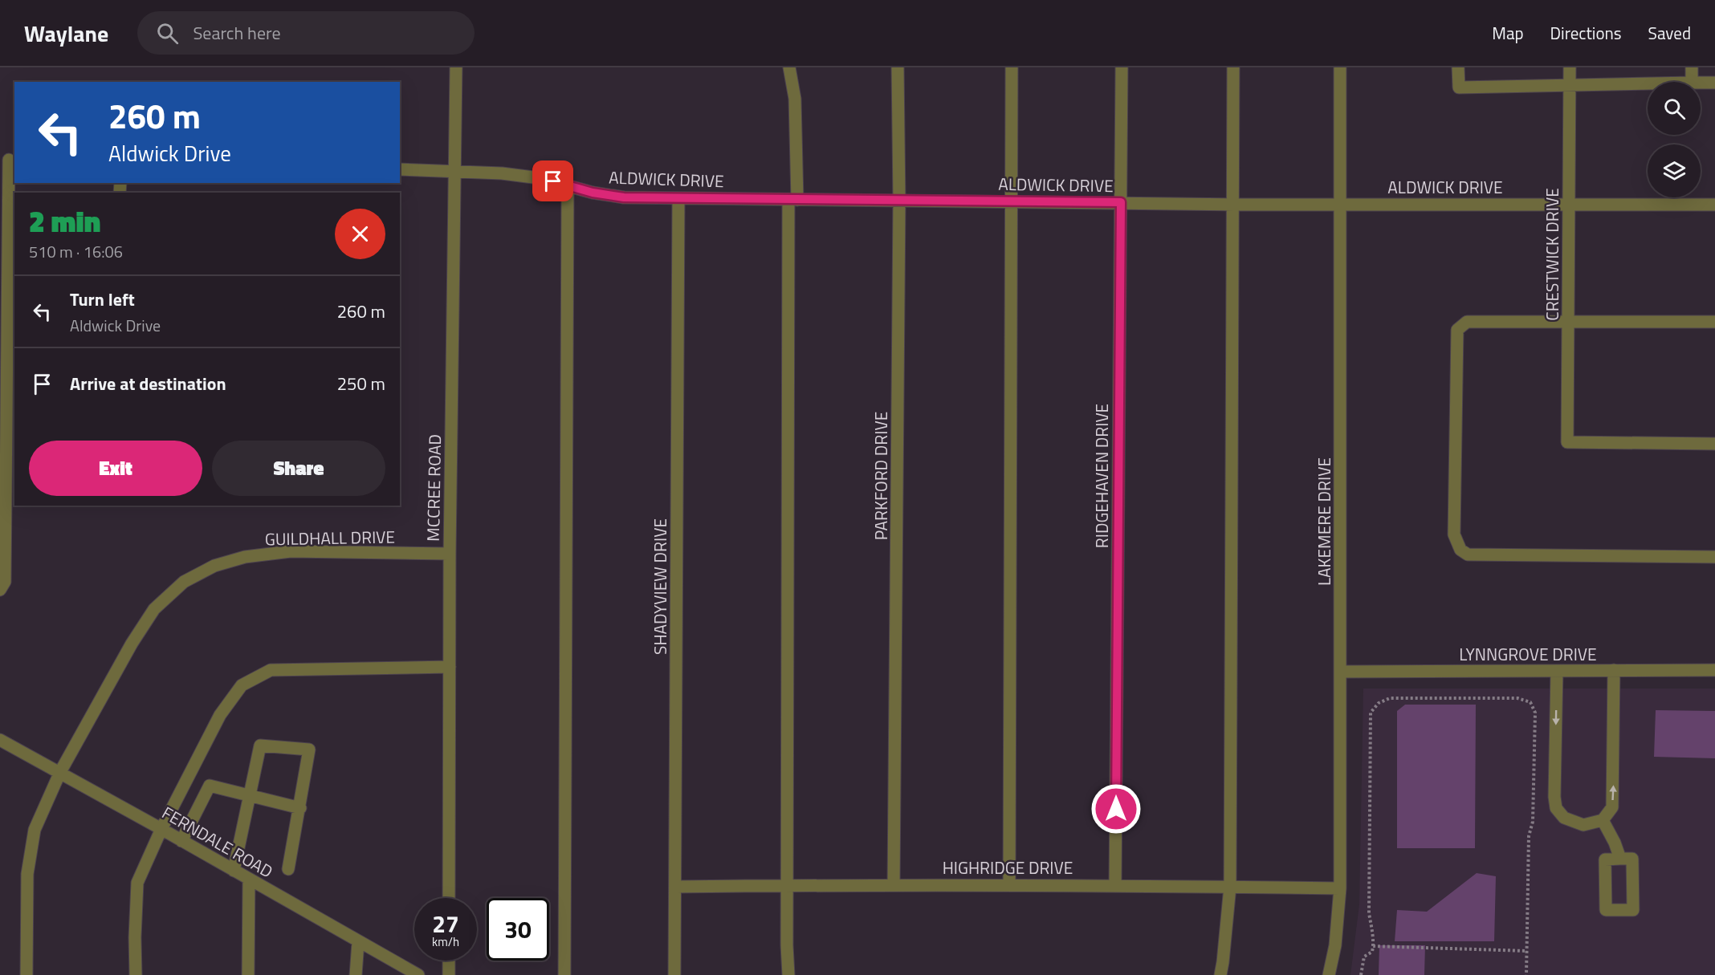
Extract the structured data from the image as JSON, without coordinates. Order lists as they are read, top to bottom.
{
  "streets": {
    "street": [
      "ALDWICK DRIVE",
      "CRESTWICK DRIVE",
      "PARKFORD DRIVE",
      "RIDGEHAVEN DRIVE",
      "MCCREE ROAD",
      "LAKEMERE DRIVE",
      "GUILDHALL DRIVE",
      "SHADYVIEW DRIVE",
      "LYNNGROVE DRIVE",
      "FERNDALE ROAD",
      "HIGHRIDGE DRIVE"
    ]
  },
  "crossings": [
    ["ALDWICK DRIVE", "CRESTWICK DRIVE"],
    ["ALDWICK DRIVE", "PARKFORD DRIVE"],
    ["ALDWICK DRIVE", "RIDGEHAVEN DRIVE"],
    ["ALDWICK DRIVE", "MCCREE ROAD"],
    ["ALDWICK DRIVE", "LAKEMERE DRIVE"],
    ["ALDWICK DRIVE", "SHADYVIEW DRIVE"],
    ["PARKFORD DRIVE", "HIGHRIDGE DRIVE"],
    ["RIDGEHAVEN DRIVE", "HIGHRIDGE DRIVE"],
    ["MCCREE ROAD", "GUILDHALL DRIVE"],
    ["LAKEMERE DRIVE", "LYNNGROVE DRIVE"],
    ["LAKEMERE DRIVE", "HIGHRIDGE DRIVE"],
    ["GUILDHALL DRIVE", "FERNDALE ROAD"],
    ["SHADYVIEW DRIVE", "HIGHRIDGE DRIVE"]
  ],
  "page": {
    "header": "Waylane",
    "search": "Search here",
    "nav": ["Map", "Directions", "Saved"],
    "turn": ["260 m", "Aldwick Drive"],
    "heading": ["2 min", "510 m · 16:06"],
    "list": [
      {
        "name": "Turn left",
        "note": "Aldwick Drive",
        "value": "260 m"
      },
      {
        "name": "Arrive at destination",
        "value": "250 m"
      }
    ],
    "buttons": ["Exit", "Share"],
    "speed": "27 km/h",
    "limit": "30"
  }
}
